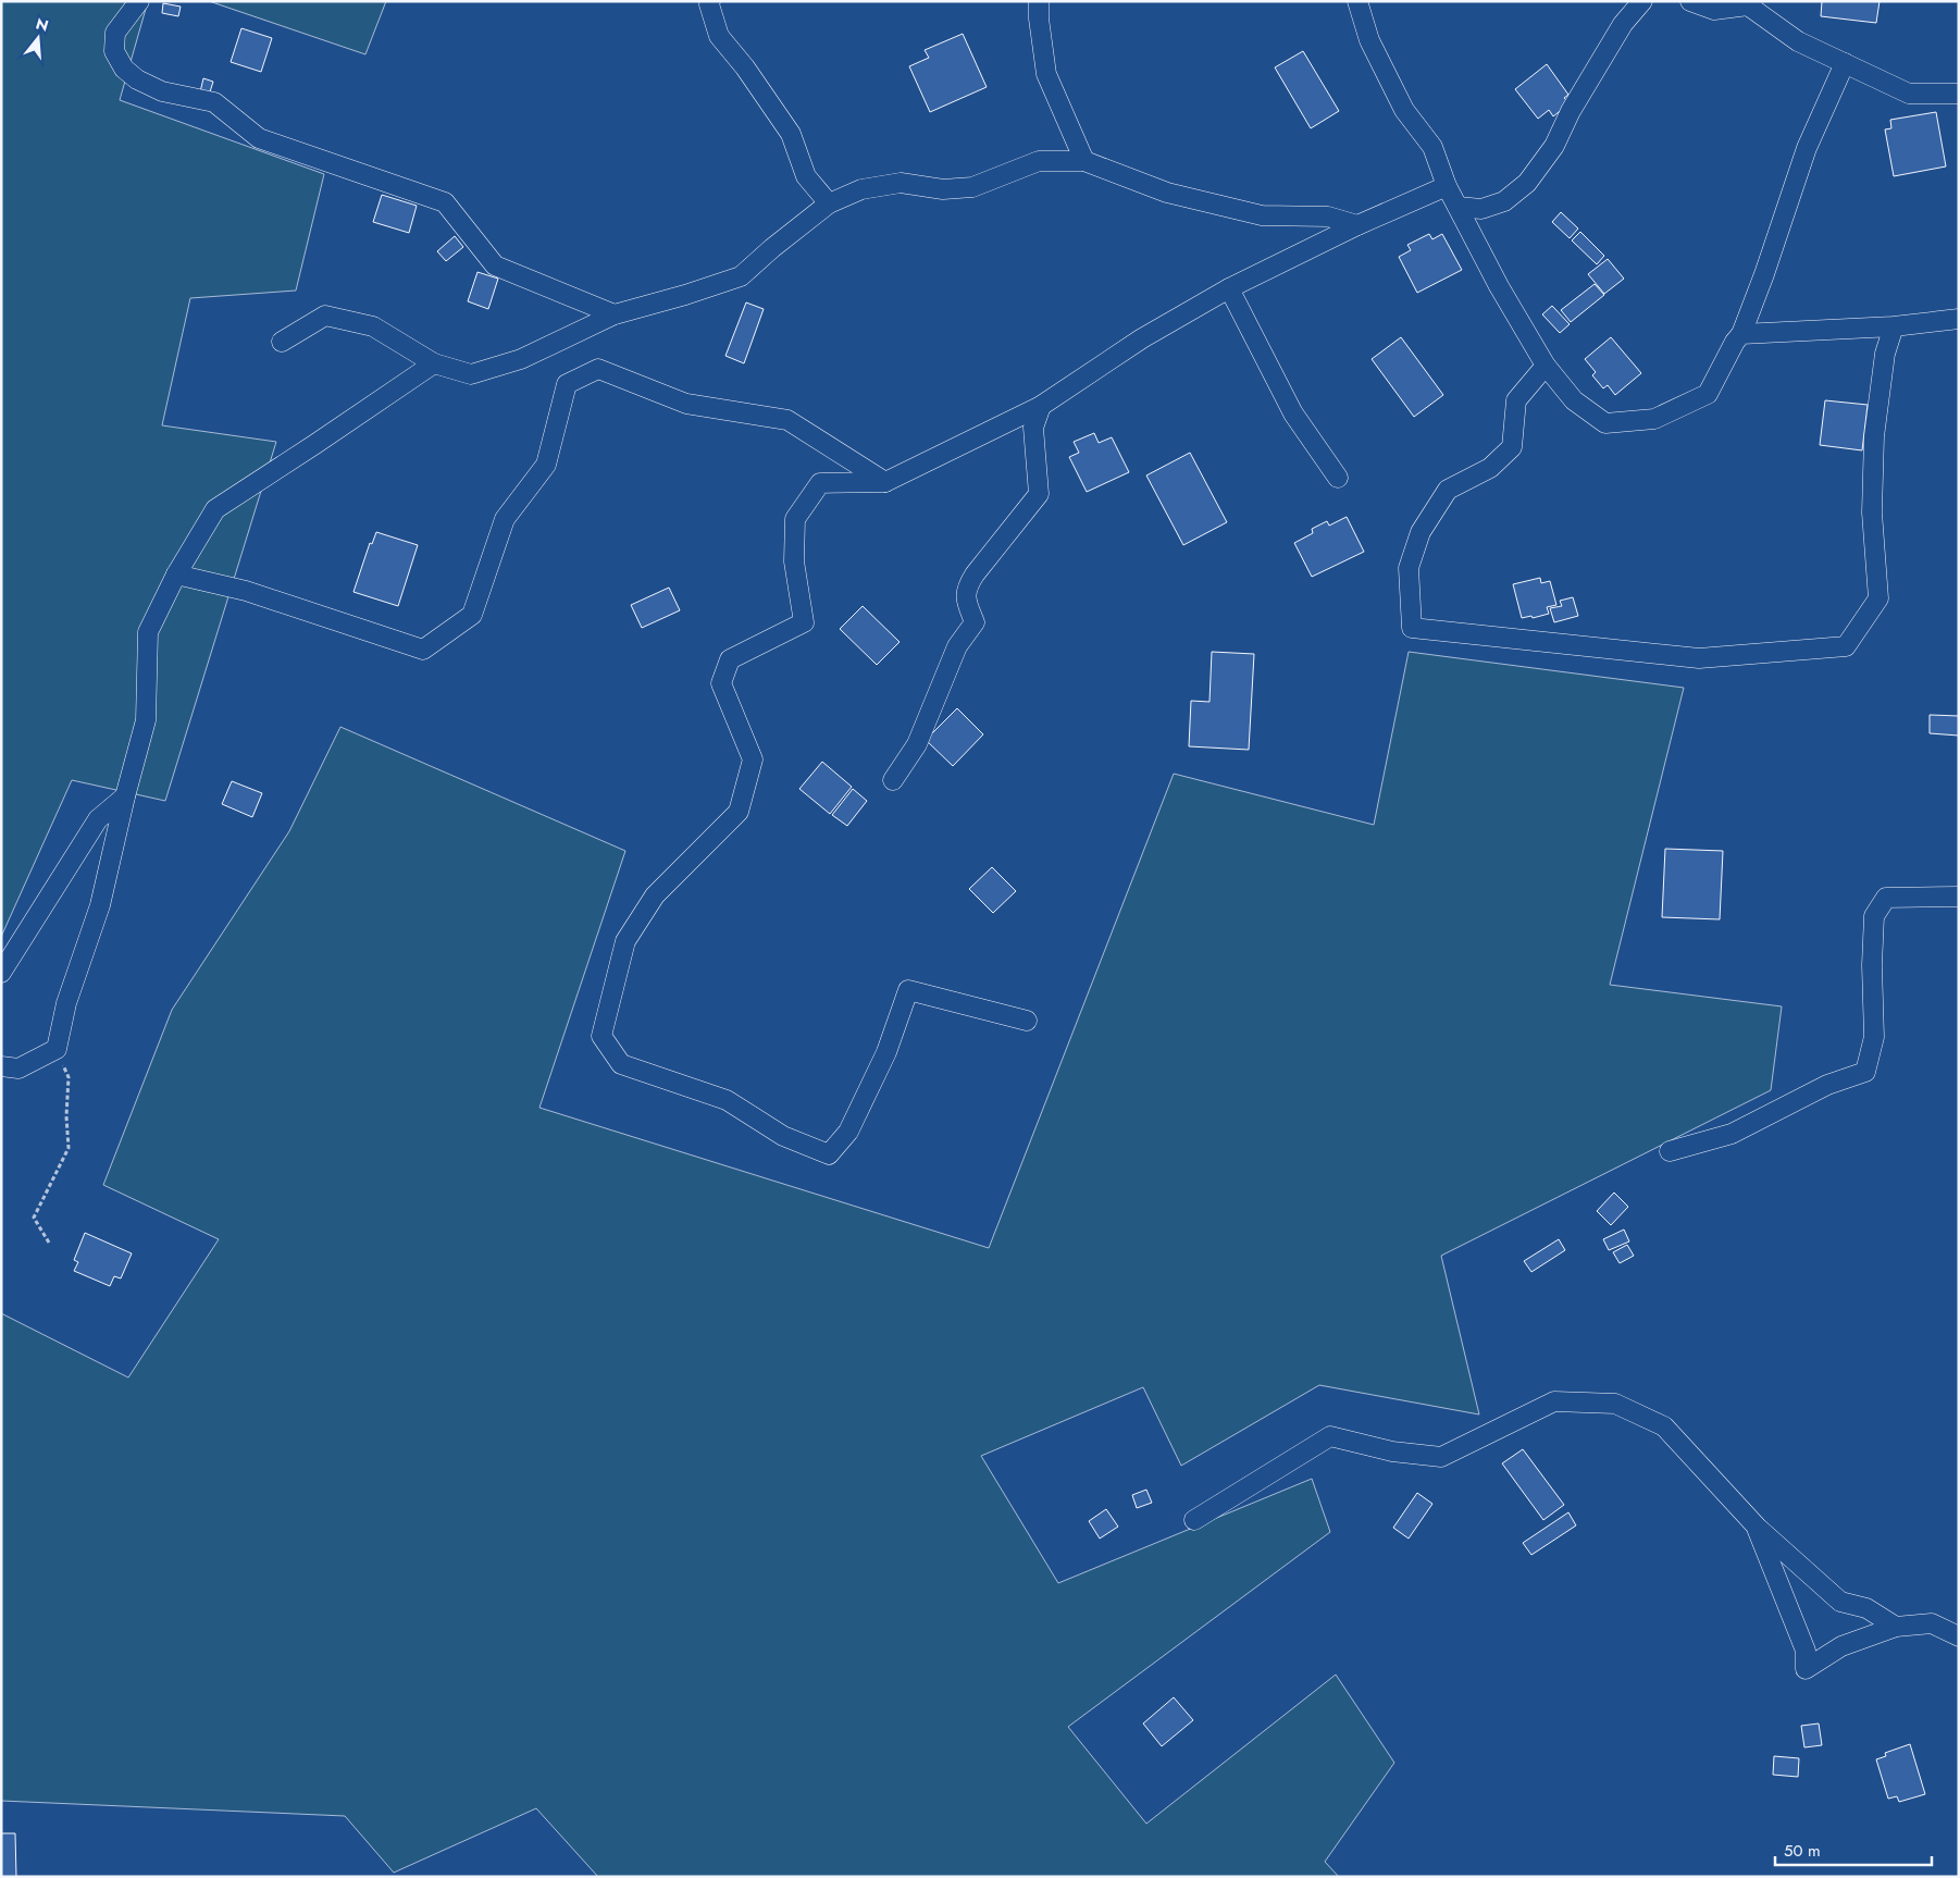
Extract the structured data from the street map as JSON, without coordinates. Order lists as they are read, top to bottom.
{
  "scale_bar": "50 m",
  "north": "top"
}
